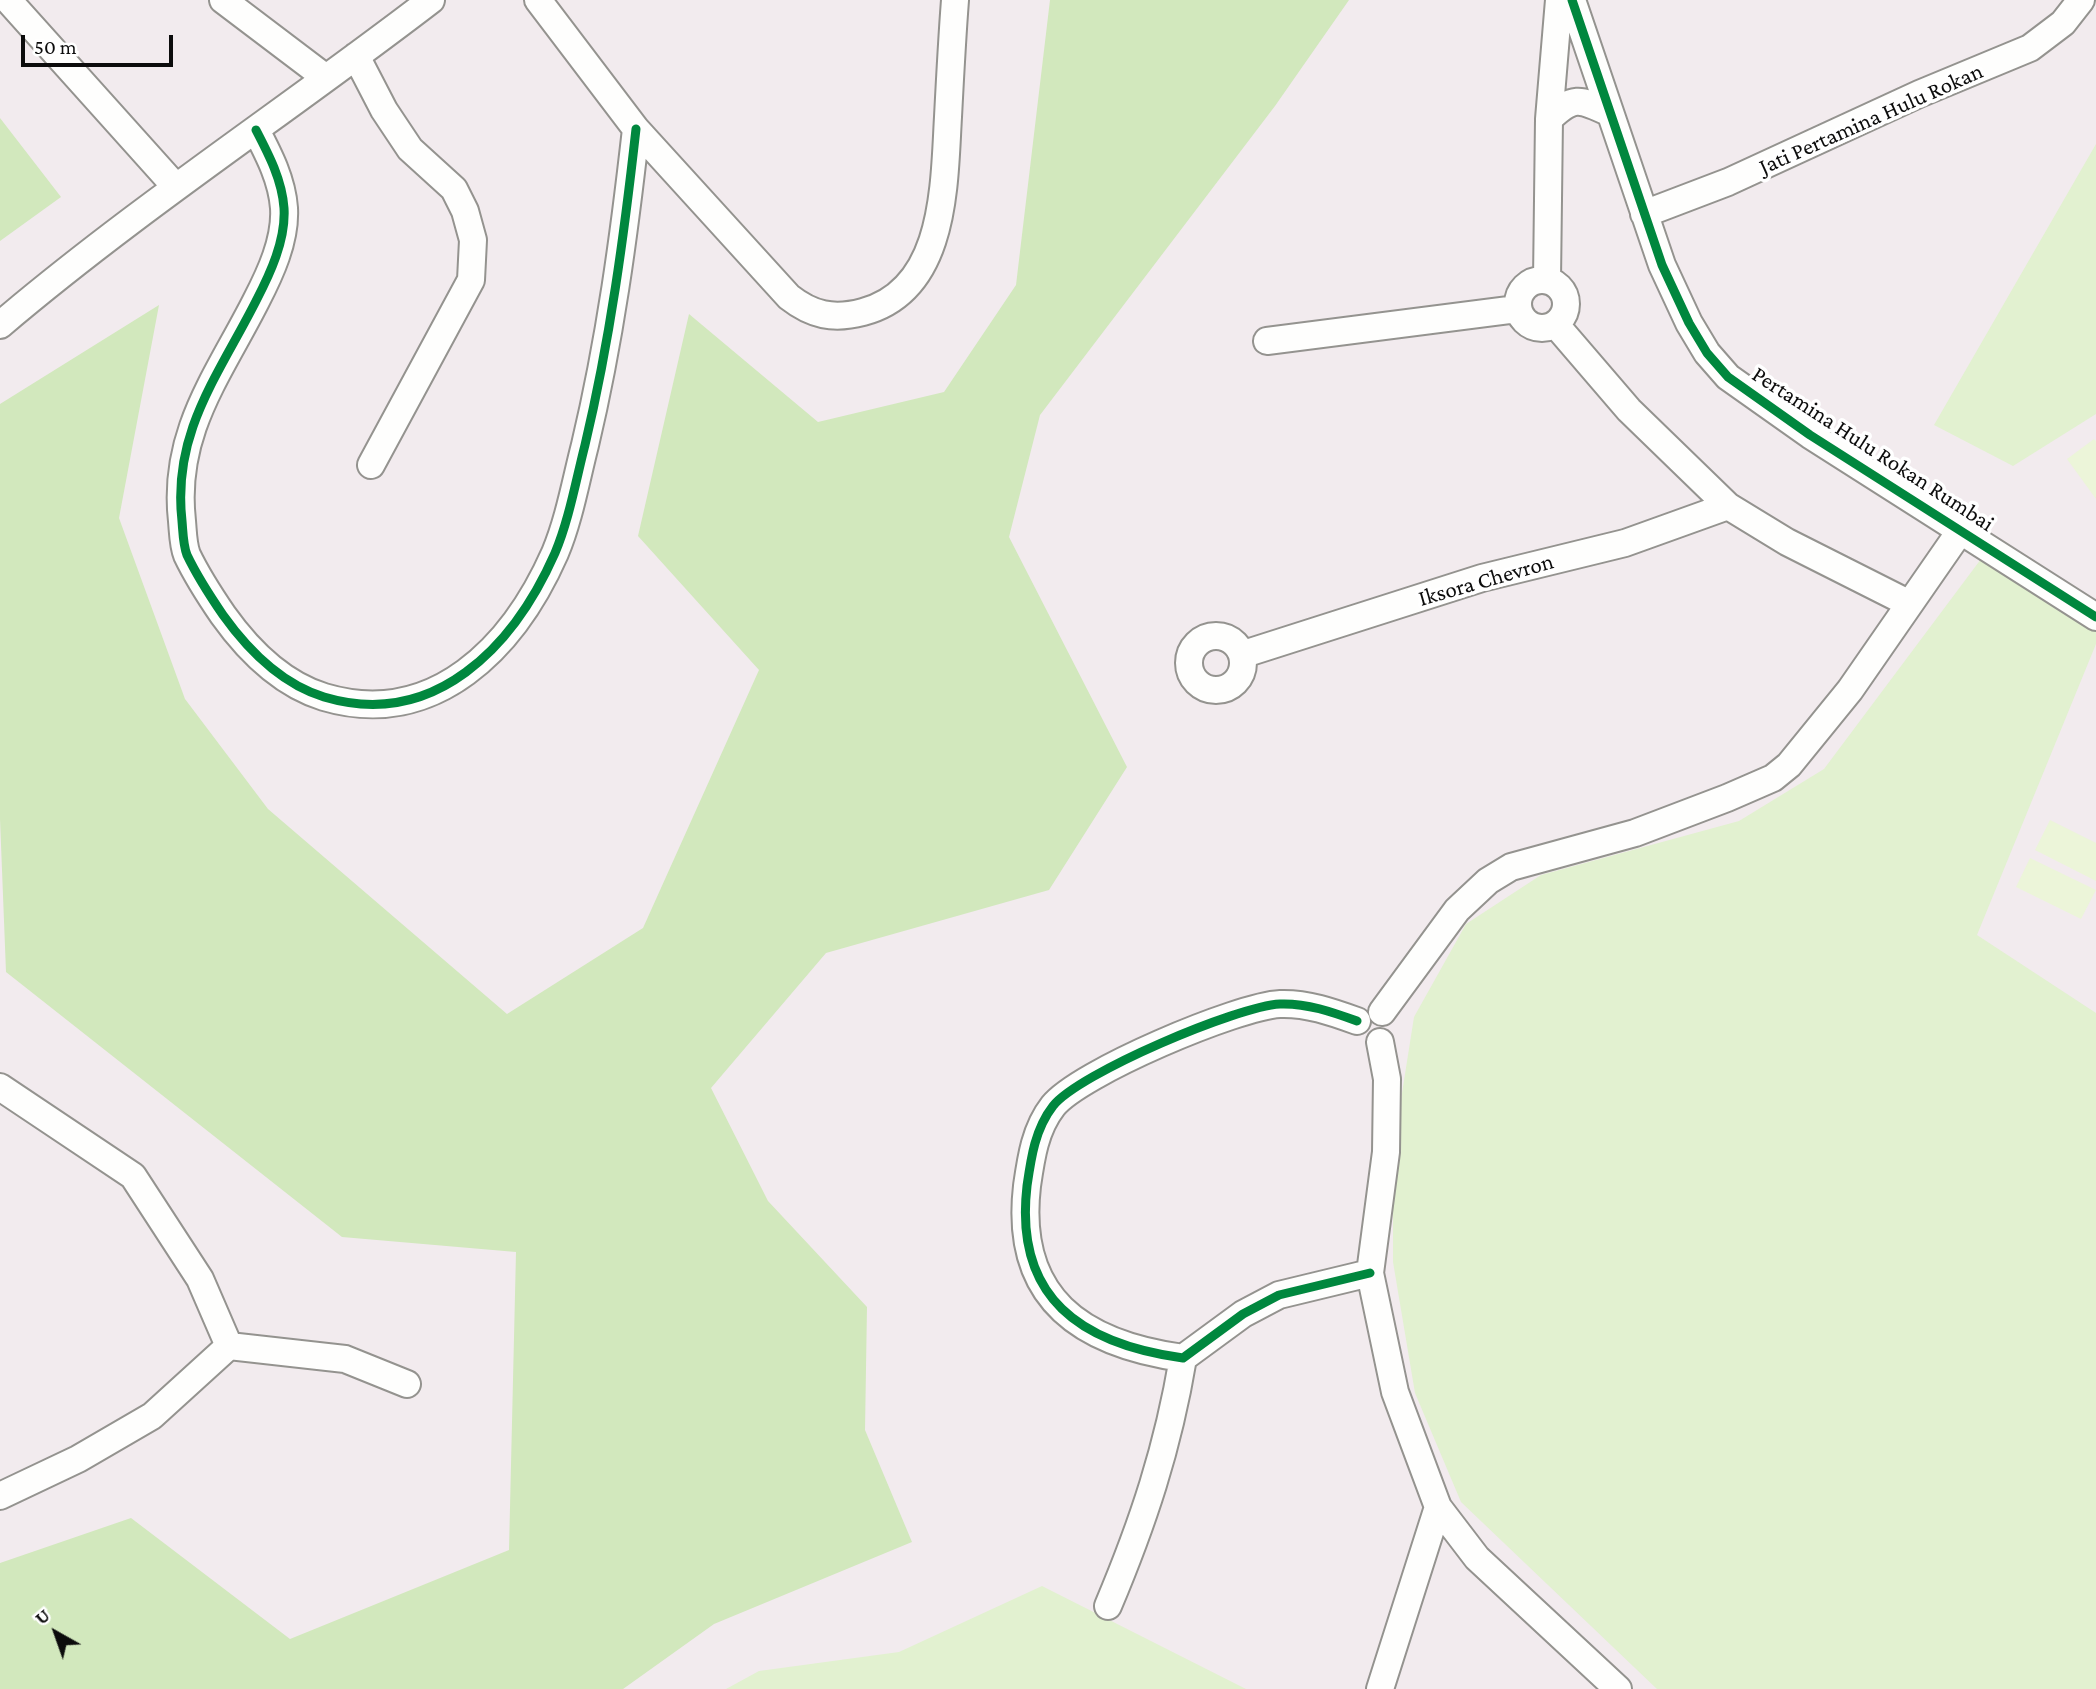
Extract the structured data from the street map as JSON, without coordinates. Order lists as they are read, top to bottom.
{
  "streets": {
    "street": ["Jati Pertamina Hulu Rokan", "Pertamina Hulu Rokan Rumbai", "Iksora Chevron"]
  },
  "crossings": [
    ["Jati Pertamina Hulu Rokan", "Pertamina Hulu Rokan Rumbai"]
  ],
  "scale_bar": "50 m",
  "north": "top left"
}
